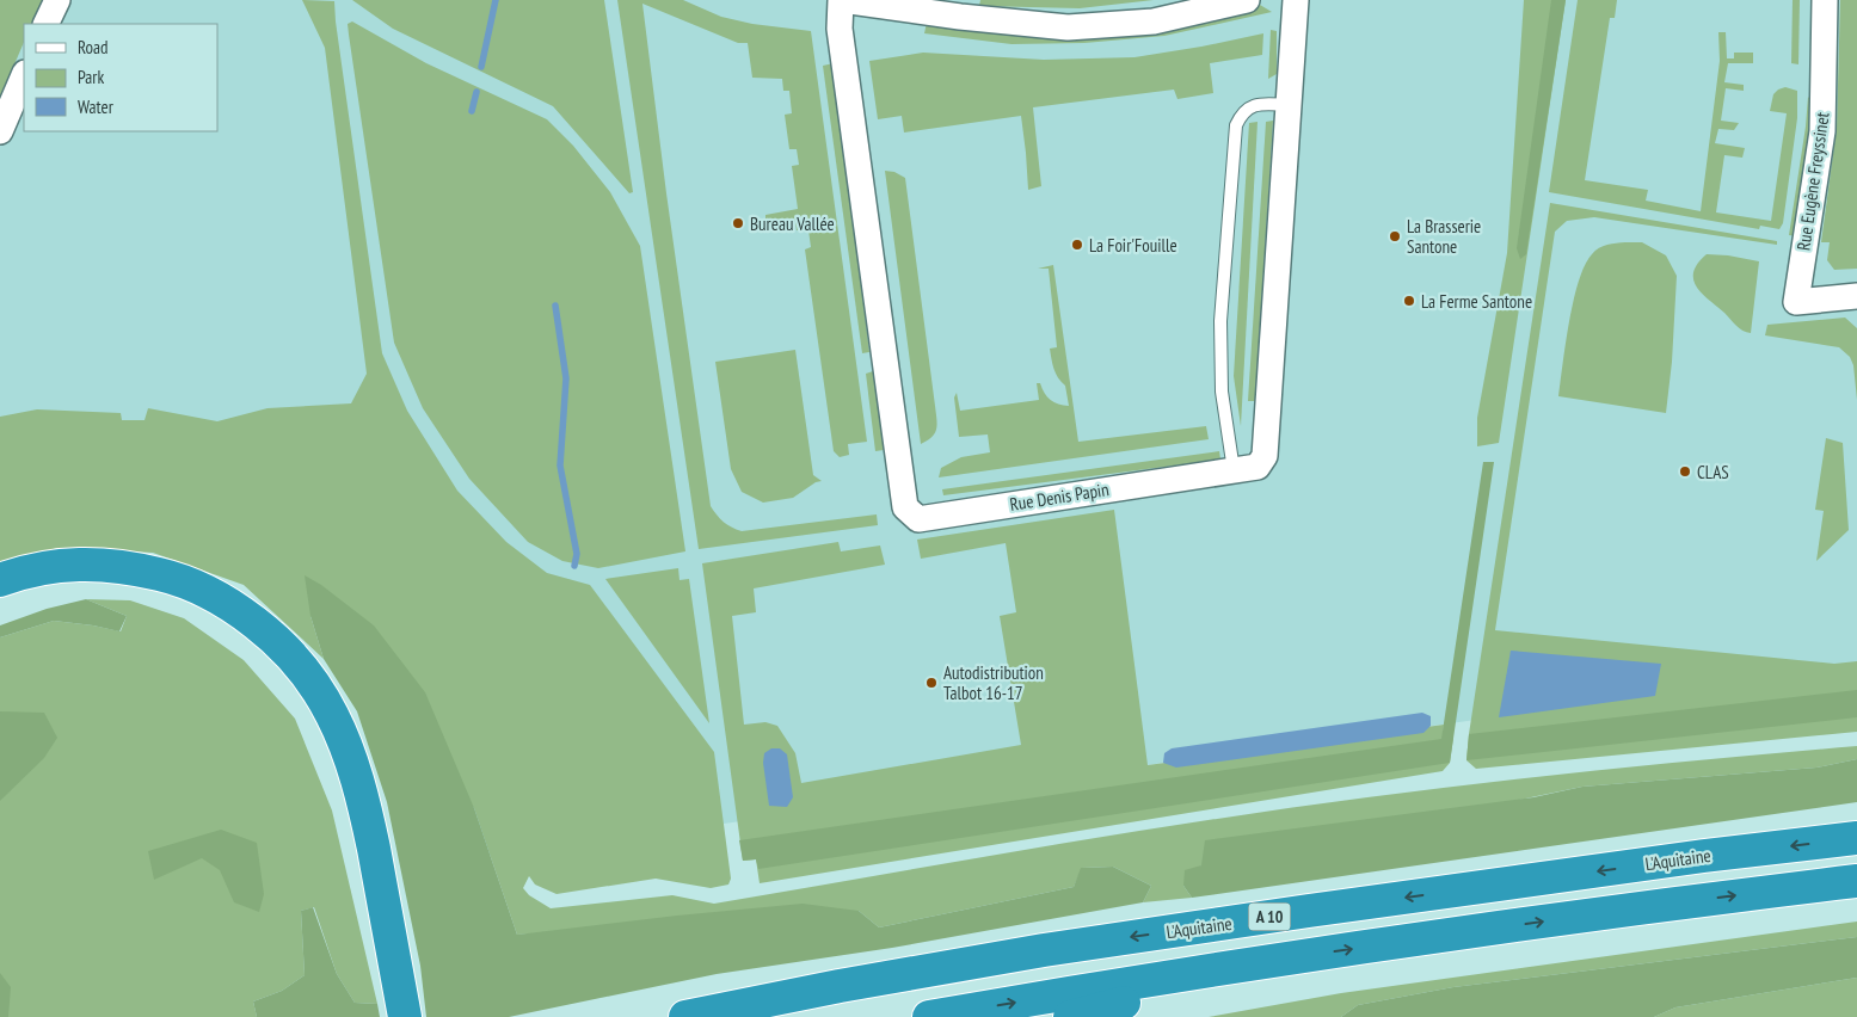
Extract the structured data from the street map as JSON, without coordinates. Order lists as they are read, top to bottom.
{
  "streets": {
    "highway": ["L'Aquitaine", "A 10"],
    "street": ["Rue Eugène Freyssinet", "Rue Denis Papin"]
  },
  "places": [
    "Bureau Vallée",
    "La Brasserie Santone",
    "La Foir'Fouille",
    "La Ferme Santone",
    "CLAS",
    "Autodistribution Talbot 16-17"
  ],
  "legend": ["Road", "Park", "Water"]
}
